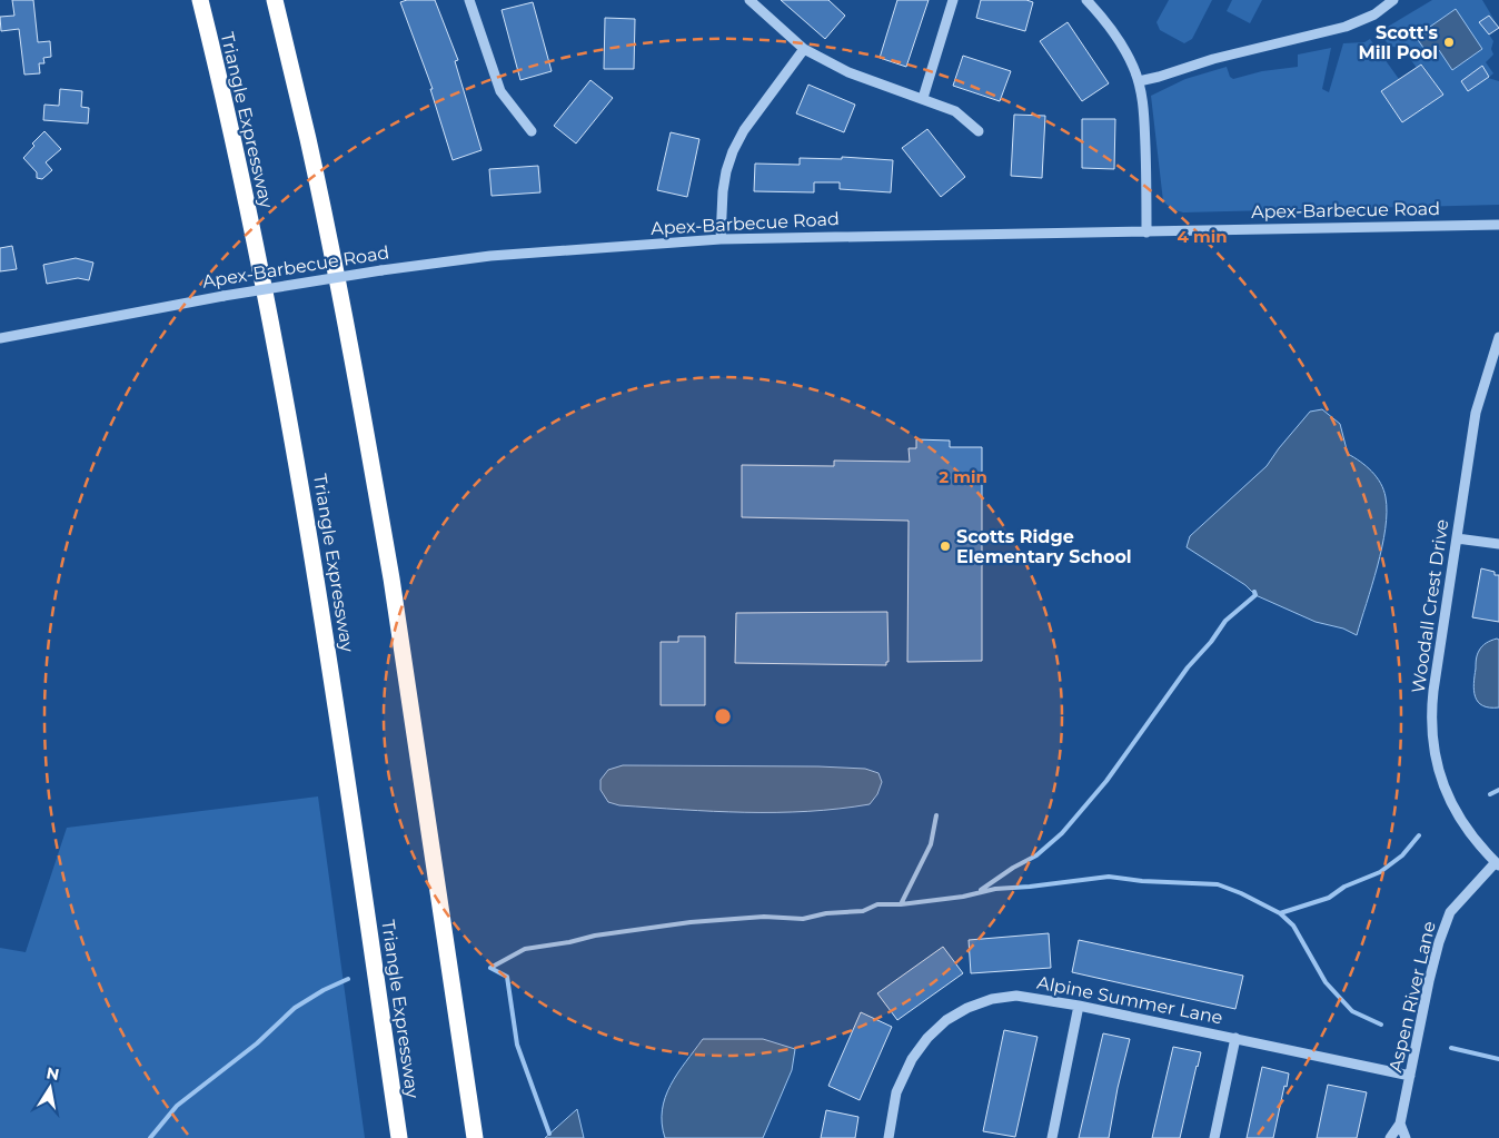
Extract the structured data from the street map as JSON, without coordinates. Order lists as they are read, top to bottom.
{
  "streets": {
    "highway": ["Triangle Expressway"],
    "street": [
      "Apex-Barbecue Road",
      "Woodall Crest Drive",
      "Aspen River Lane",
      "Alpine Summer Lane"
    ]
  },
  "crossings": [
    ["Woodall Crest Drive", "Aspen River Lane"],
    ["Aspen River Lane", "Alpine Summer Lane"]
  ],
  "places": ["Scott's Mill Pool", "Scotts Ridge Elementary School"],
  "north": "top",
  "rings": ["4 min", "2 min"]
}
